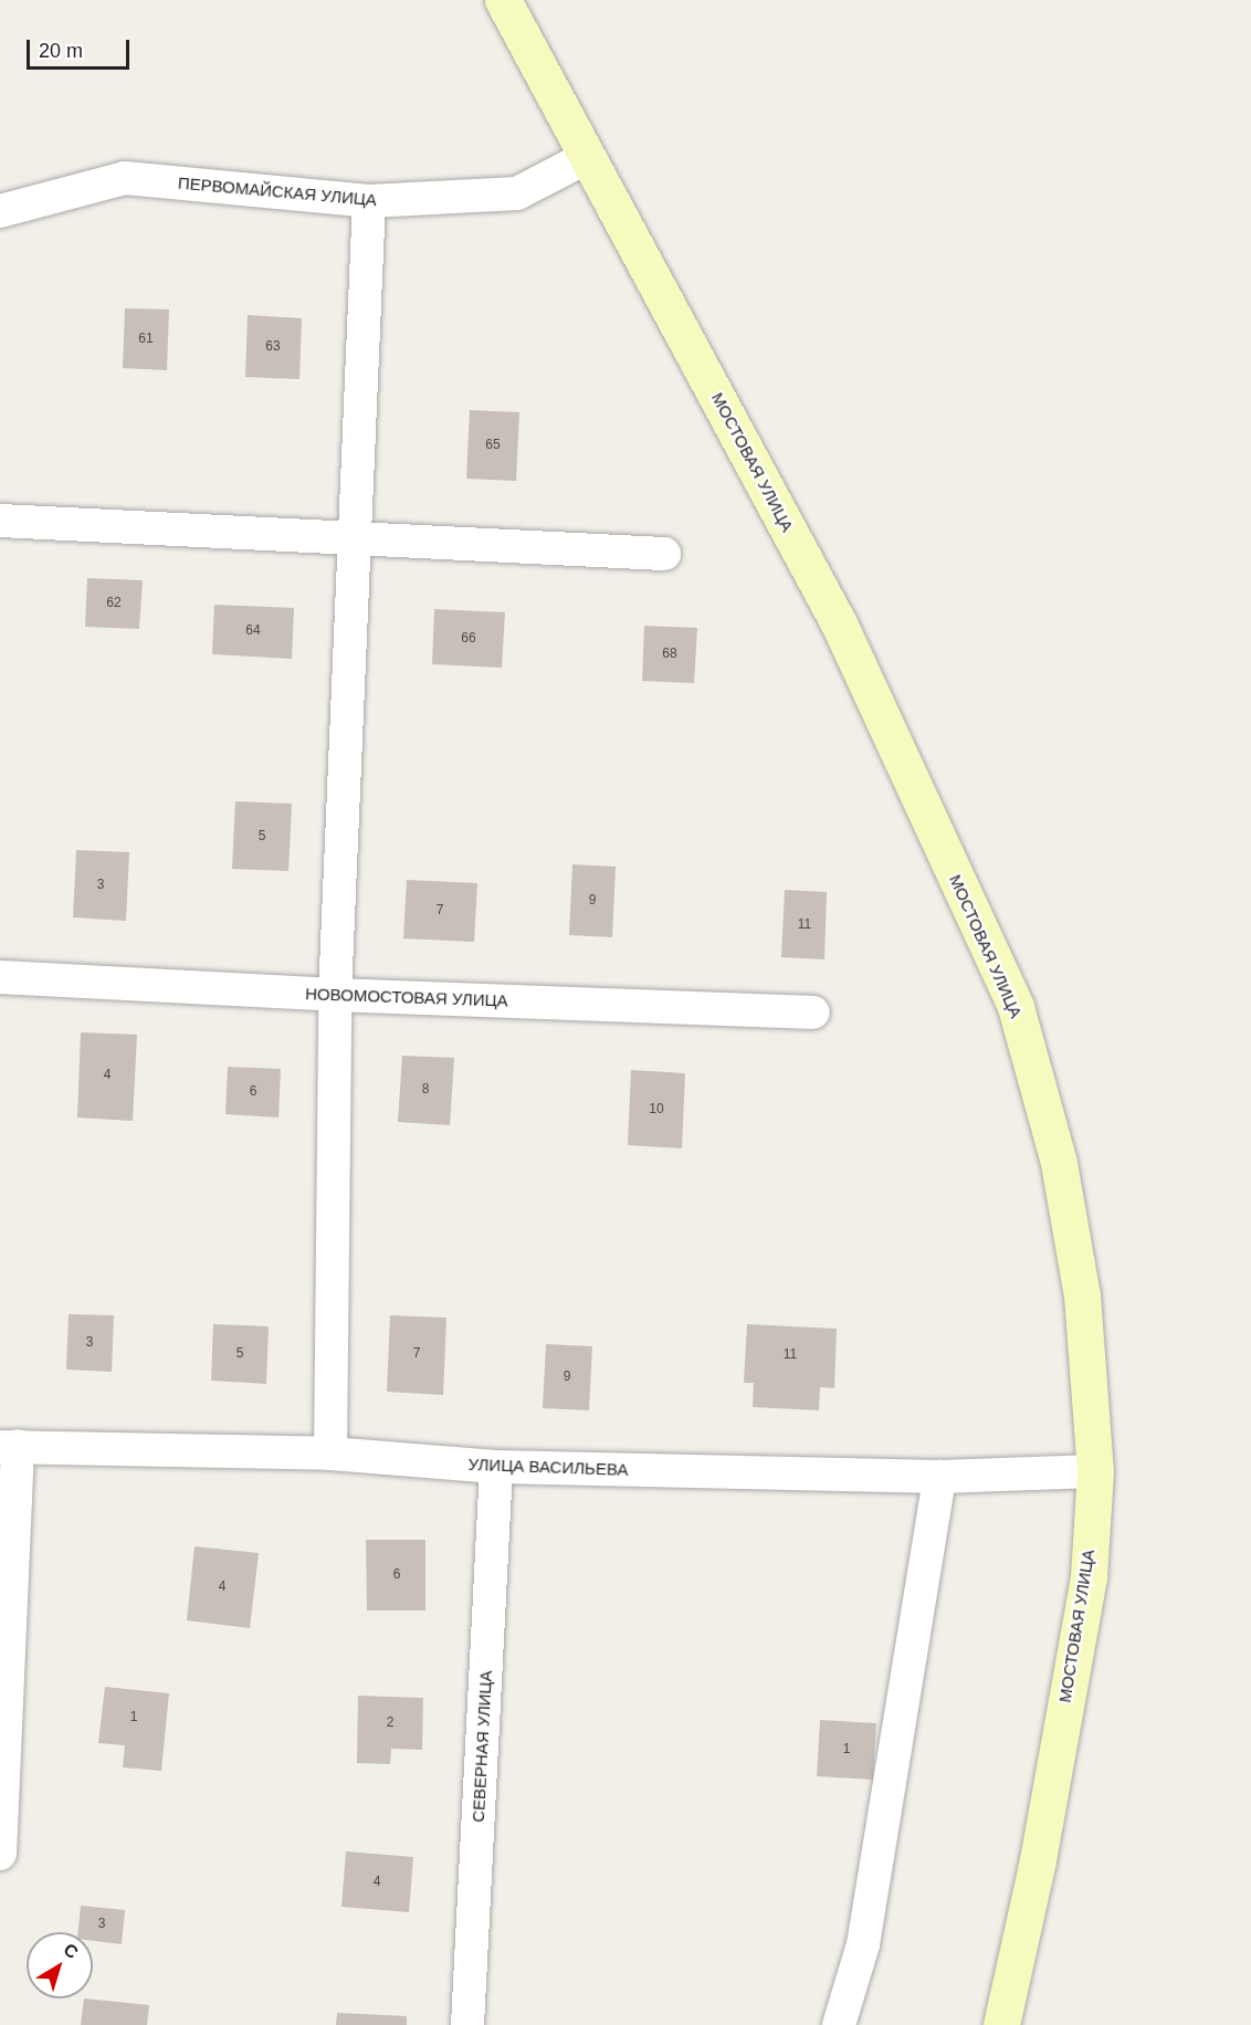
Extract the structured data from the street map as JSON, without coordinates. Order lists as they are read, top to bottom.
{
  "streets": {
    "main road": ["МОСТОВАЯ УЛИЦА"],
    "street": [
      "ПЕРВОМАЙСКАЯ УЛИЦА",
      "НОВОМОСТОВАЯ УЛИЦА",
      "УЛИЦА ВАСИЛЬЕВА",
      "СЕВЕРНАЯ УЛИЦА"
    ]
  },
  "crossings": [
    ["ПЕРВОМАЙСКАЯ УЛИЦА", "МОСТОВАЯ УЛИЦА"],
    ["МОСТОВАЯ УЛИЦА", "УЛИЦА ВАСИЛЬЕВА"],
    ["УЛИЦА ВАСИЛЬЕВА", "СЕВЕРНАЯ УЛИЦА"]
  ],
  "house_numbers": [
    "61",
    "63",
    "65",
    "62",
    "64",
    "66",
    "68",
    "5",
    "3",
    "9",
    "7",
    "11",
    "4",
    "8",
    "6",
    "10",
    "3",
    "5",
    "7",
    "11",
    "9",
    "6",
    "4",
    "1",
    "2",
    "1",
    "4",
    "3"
  ],
  "scale_bar": "20 m",
  "north": "top right"
}
